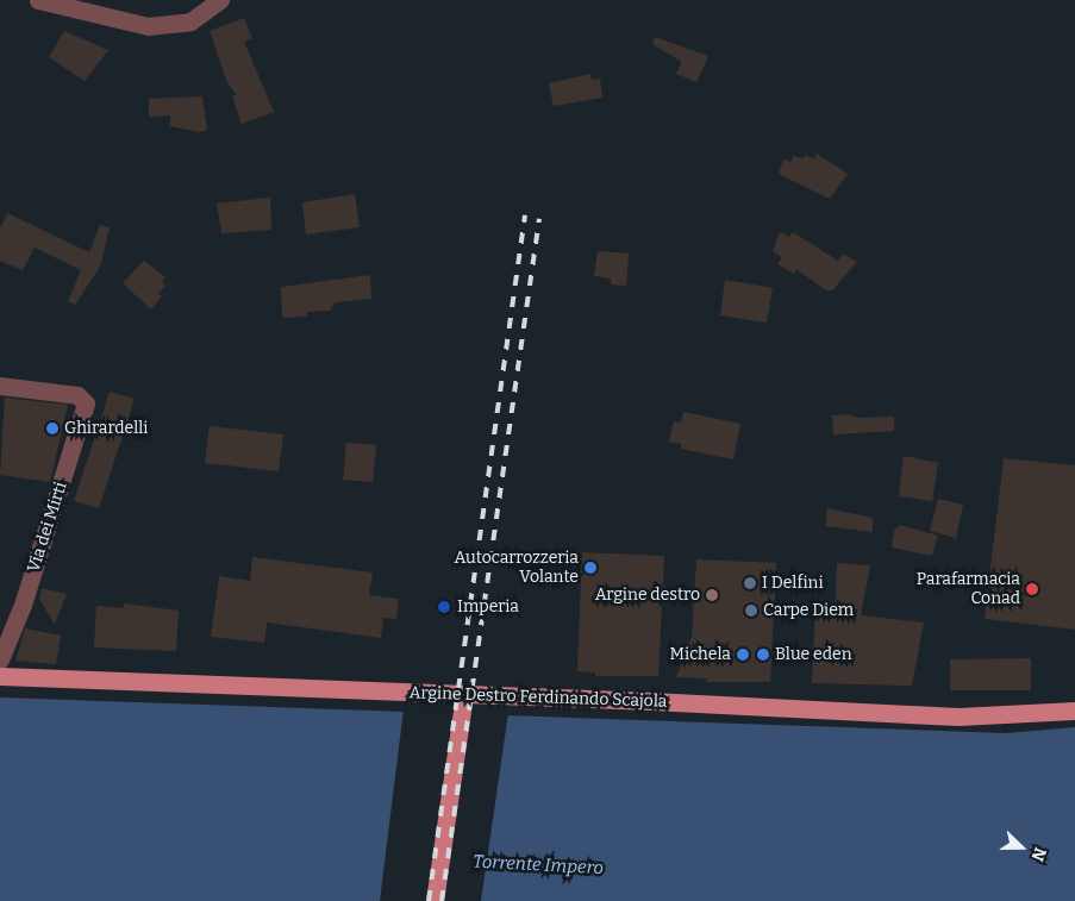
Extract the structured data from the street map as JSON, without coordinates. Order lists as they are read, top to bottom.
{
  "streets": {
    "main road": ["Argine Destro Ferdinando Scajola"],
    "street": ["Via dei Mirti"]
  },
  "water": ["Torrente Impero"],
  "places": [
    "Ghirardelli",
    "Autocarrozzeria Volante",
    "I Delfini",
    "Parafarmacia Conad",
    "Argine destro",
    "Imperia",
    "Carpe Diem",
    "Michela",
    "Blue eden"
  ],
  "north": "right"
}
